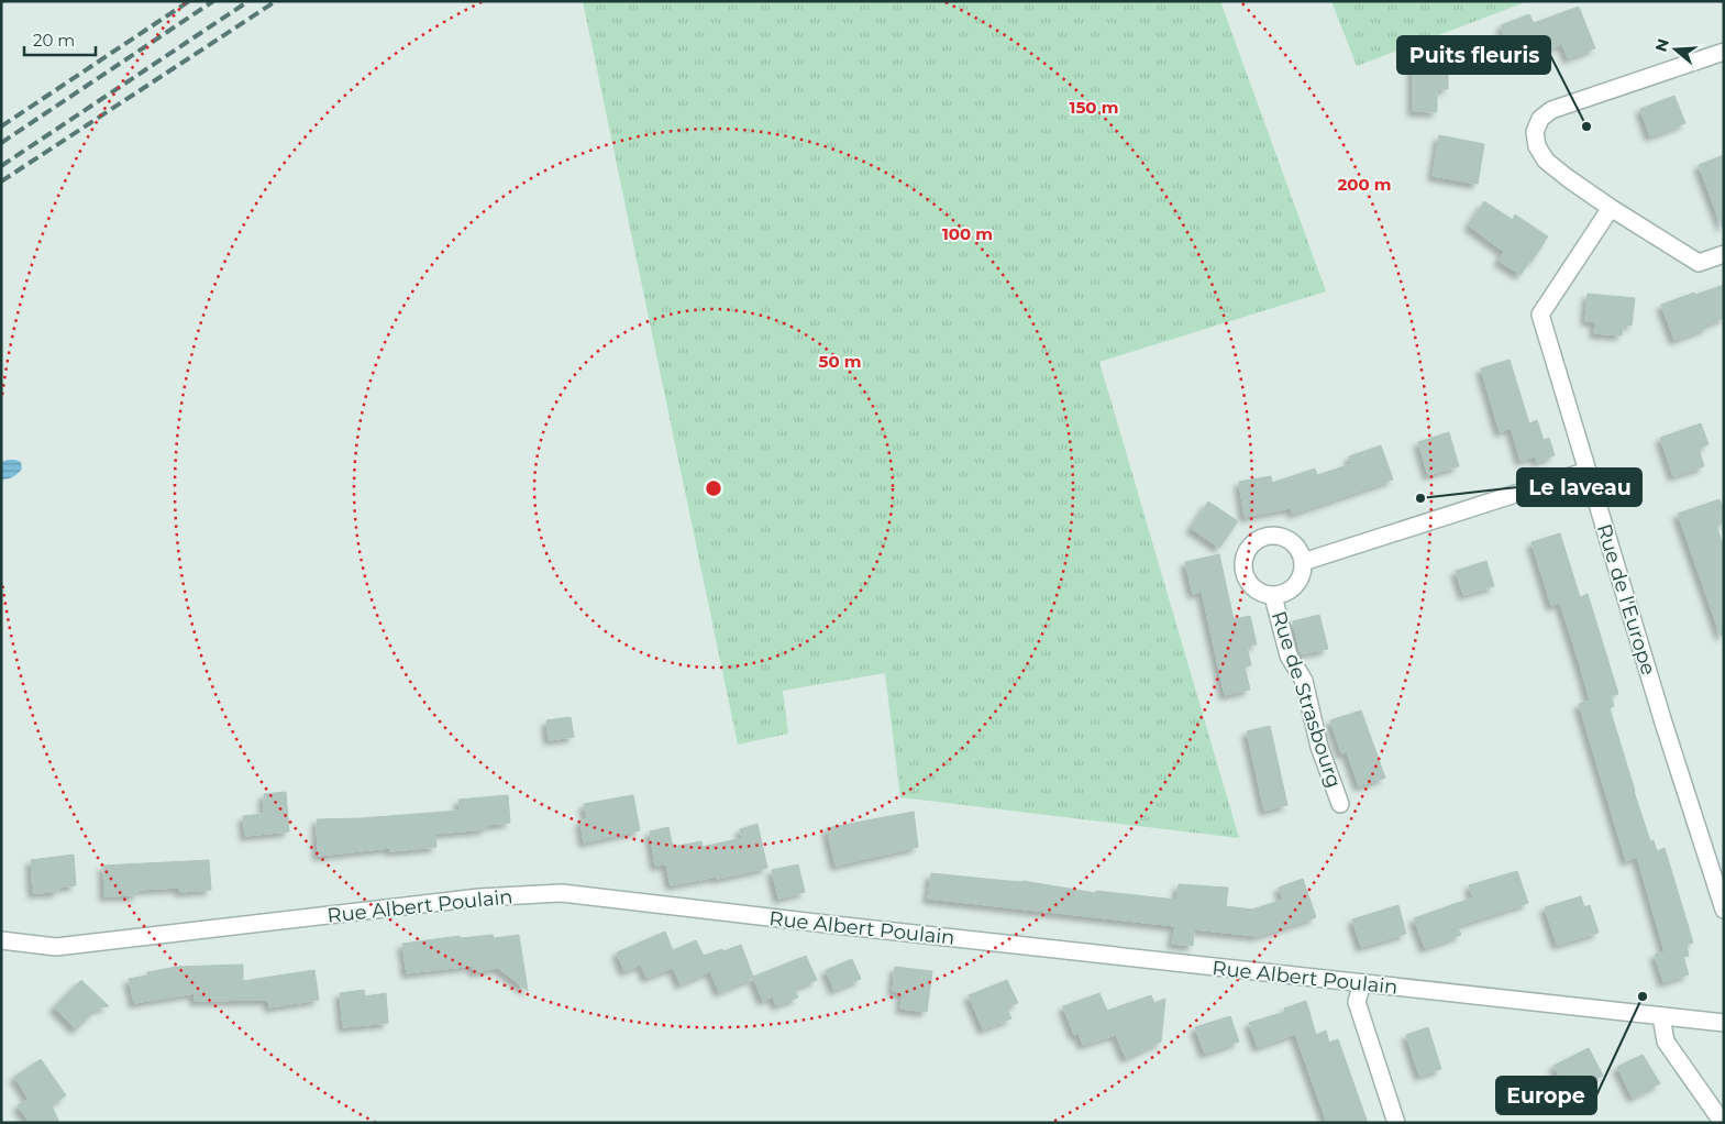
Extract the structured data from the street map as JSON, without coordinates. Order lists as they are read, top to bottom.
{
  "streets": {
    "street": ["Rue de l'Europe", "Rue de Strasbourg", "Rue Albert Poulain"]
  },
  "places": ["Puits fleuris", "Le laveau", "Europe"],
  "scale_bar": "20 m",
  "north": "left",
  "rings": [
    "150 m",
    "200 m",
    "100 m",
    "50 m"
  ]
}
